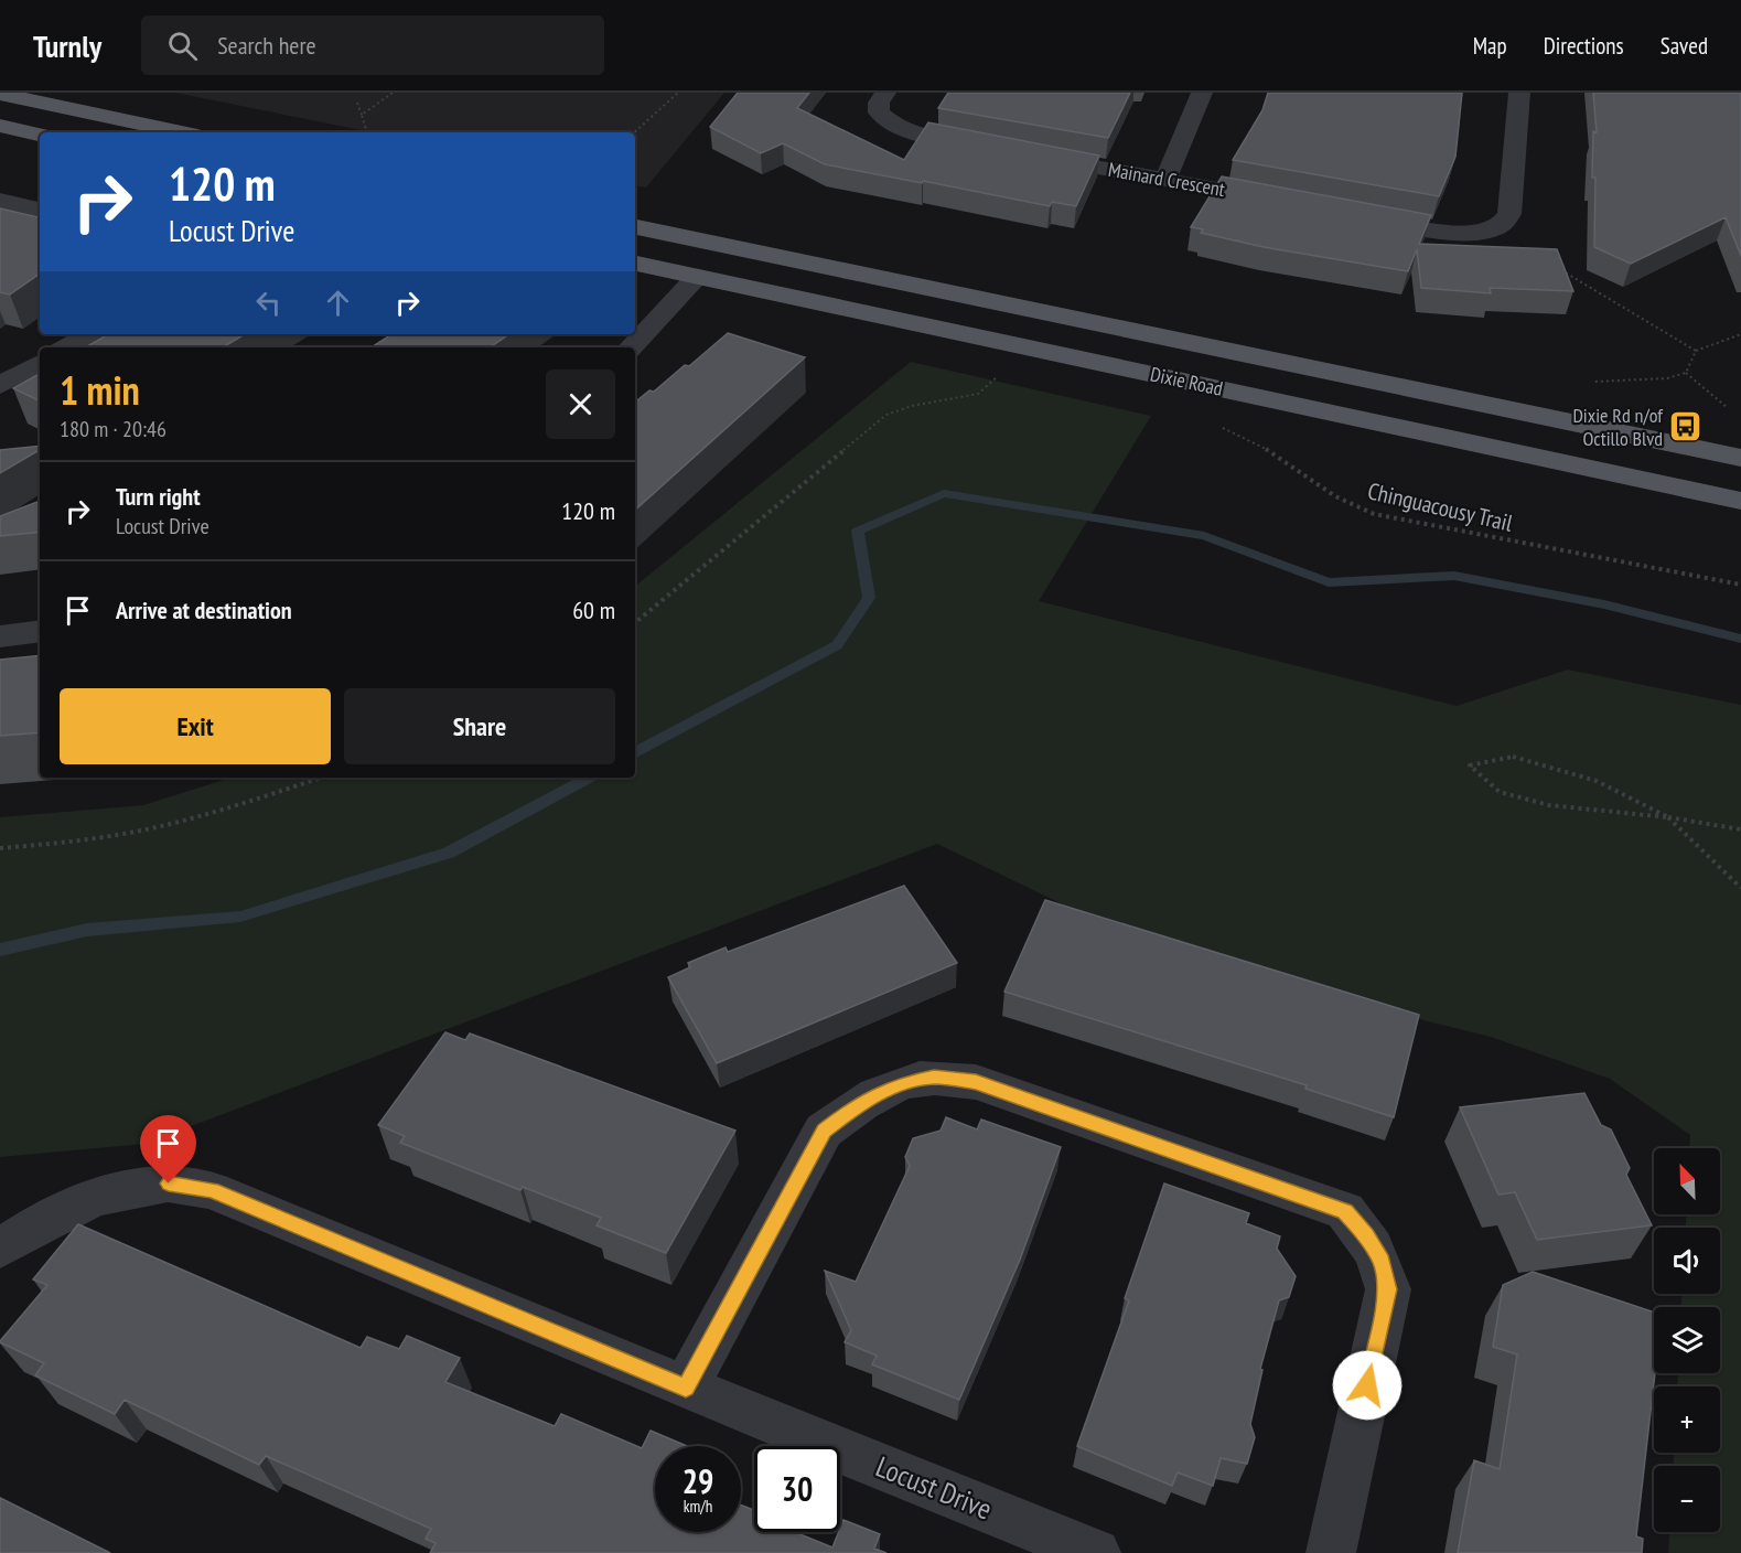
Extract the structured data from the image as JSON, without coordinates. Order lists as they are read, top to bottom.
{
  "streets": {
    "main road": ["Dixie Road"],
    "street": ["Mainard Crescent", "Locust Drive"],
    "path": ["Chinguacousy Trail"]
  },
  "places": {
    "bus stop": ["Dixie Rd n/of Octillo Blvd"]
  },
  "north": "top left",
  "page": {
    "header": "Turnly",
    "search": "Search here",
    "nav": ["Map", "Directions", "Saved"],
    "turn": ["120 m", "Locust Drive"],
    "heading": ["1 min", "180 m · 20:46"],
    "list": [
      {
        "name": "Turn right",
        "note": "Locust Drive",
        "value": "120 m"
      },
      {
        "name": "Arrive at destination",
        "value": "60 m"
      }
    ],
    "buttons": ["Exit", "Share"],
    "map_buttons": ["+", "−"],
    "speed": "29 km/h",
    "limit": "30"
  }
}
